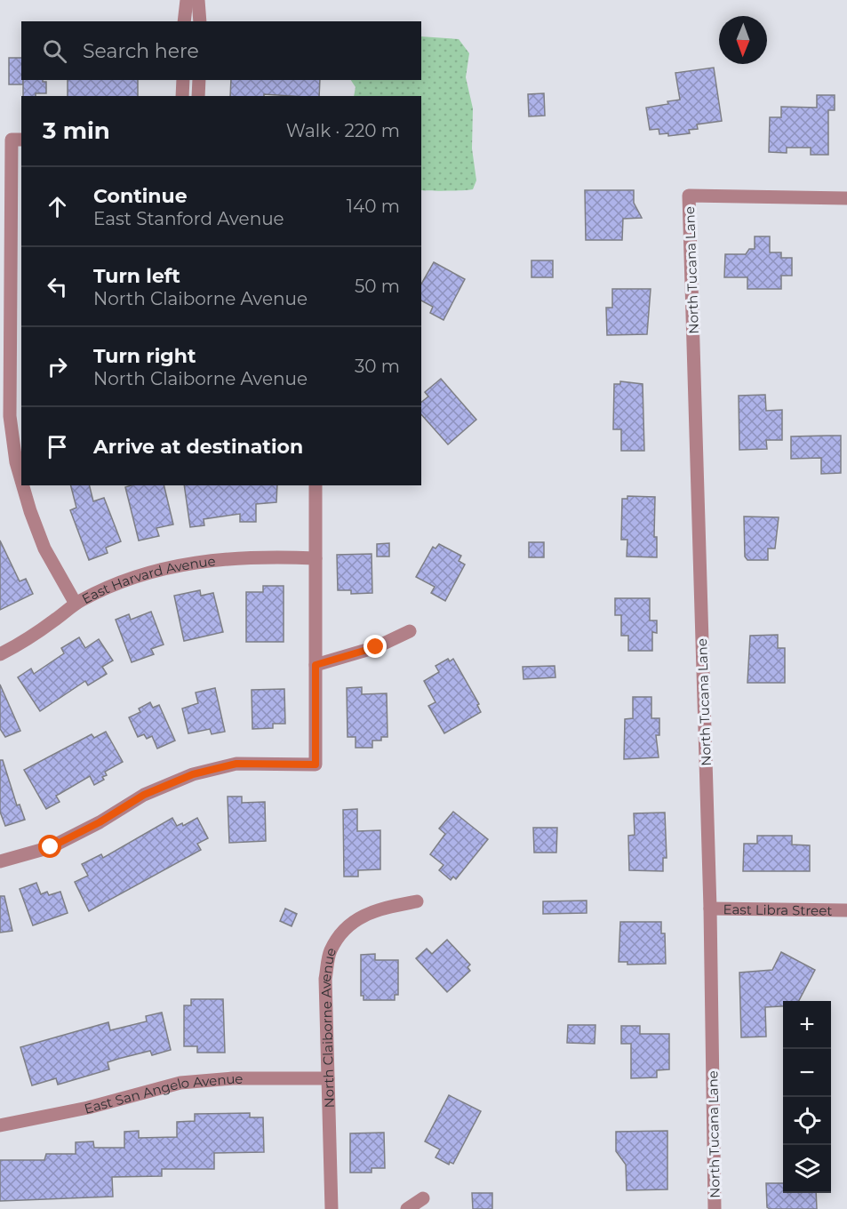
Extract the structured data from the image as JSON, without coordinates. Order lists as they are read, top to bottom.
{
  "streets": {
    "street": [
      "North Tucana Lane",
      "East Harvard Avenue",
      "East Libra Street",
      "North Claiborne Avenue",
      "East San Angelo Avenue"
    ]
  },
  "crossings": [
    ["North Tucana Lane", "East Libra Street"],
    ["North Claiborne Avenue", "East San Angelo Avenue"]
  ],
  "north": "bottom",
  "page": {
    "search": "Search here",
    "heading": ["3 min", "Walk · 220 m"],
    "list": [
      ["Continue", "East Stanford Avenue", "140 m"],
      ["Turn left", "North Claiborne Avenue", "50 m"],
      ["Turn right", "North Claiborne Avenue", "30 m"],
      "Arrive at destination"
    ],
    "map_buttons": ["+", "−"]
  }
}
